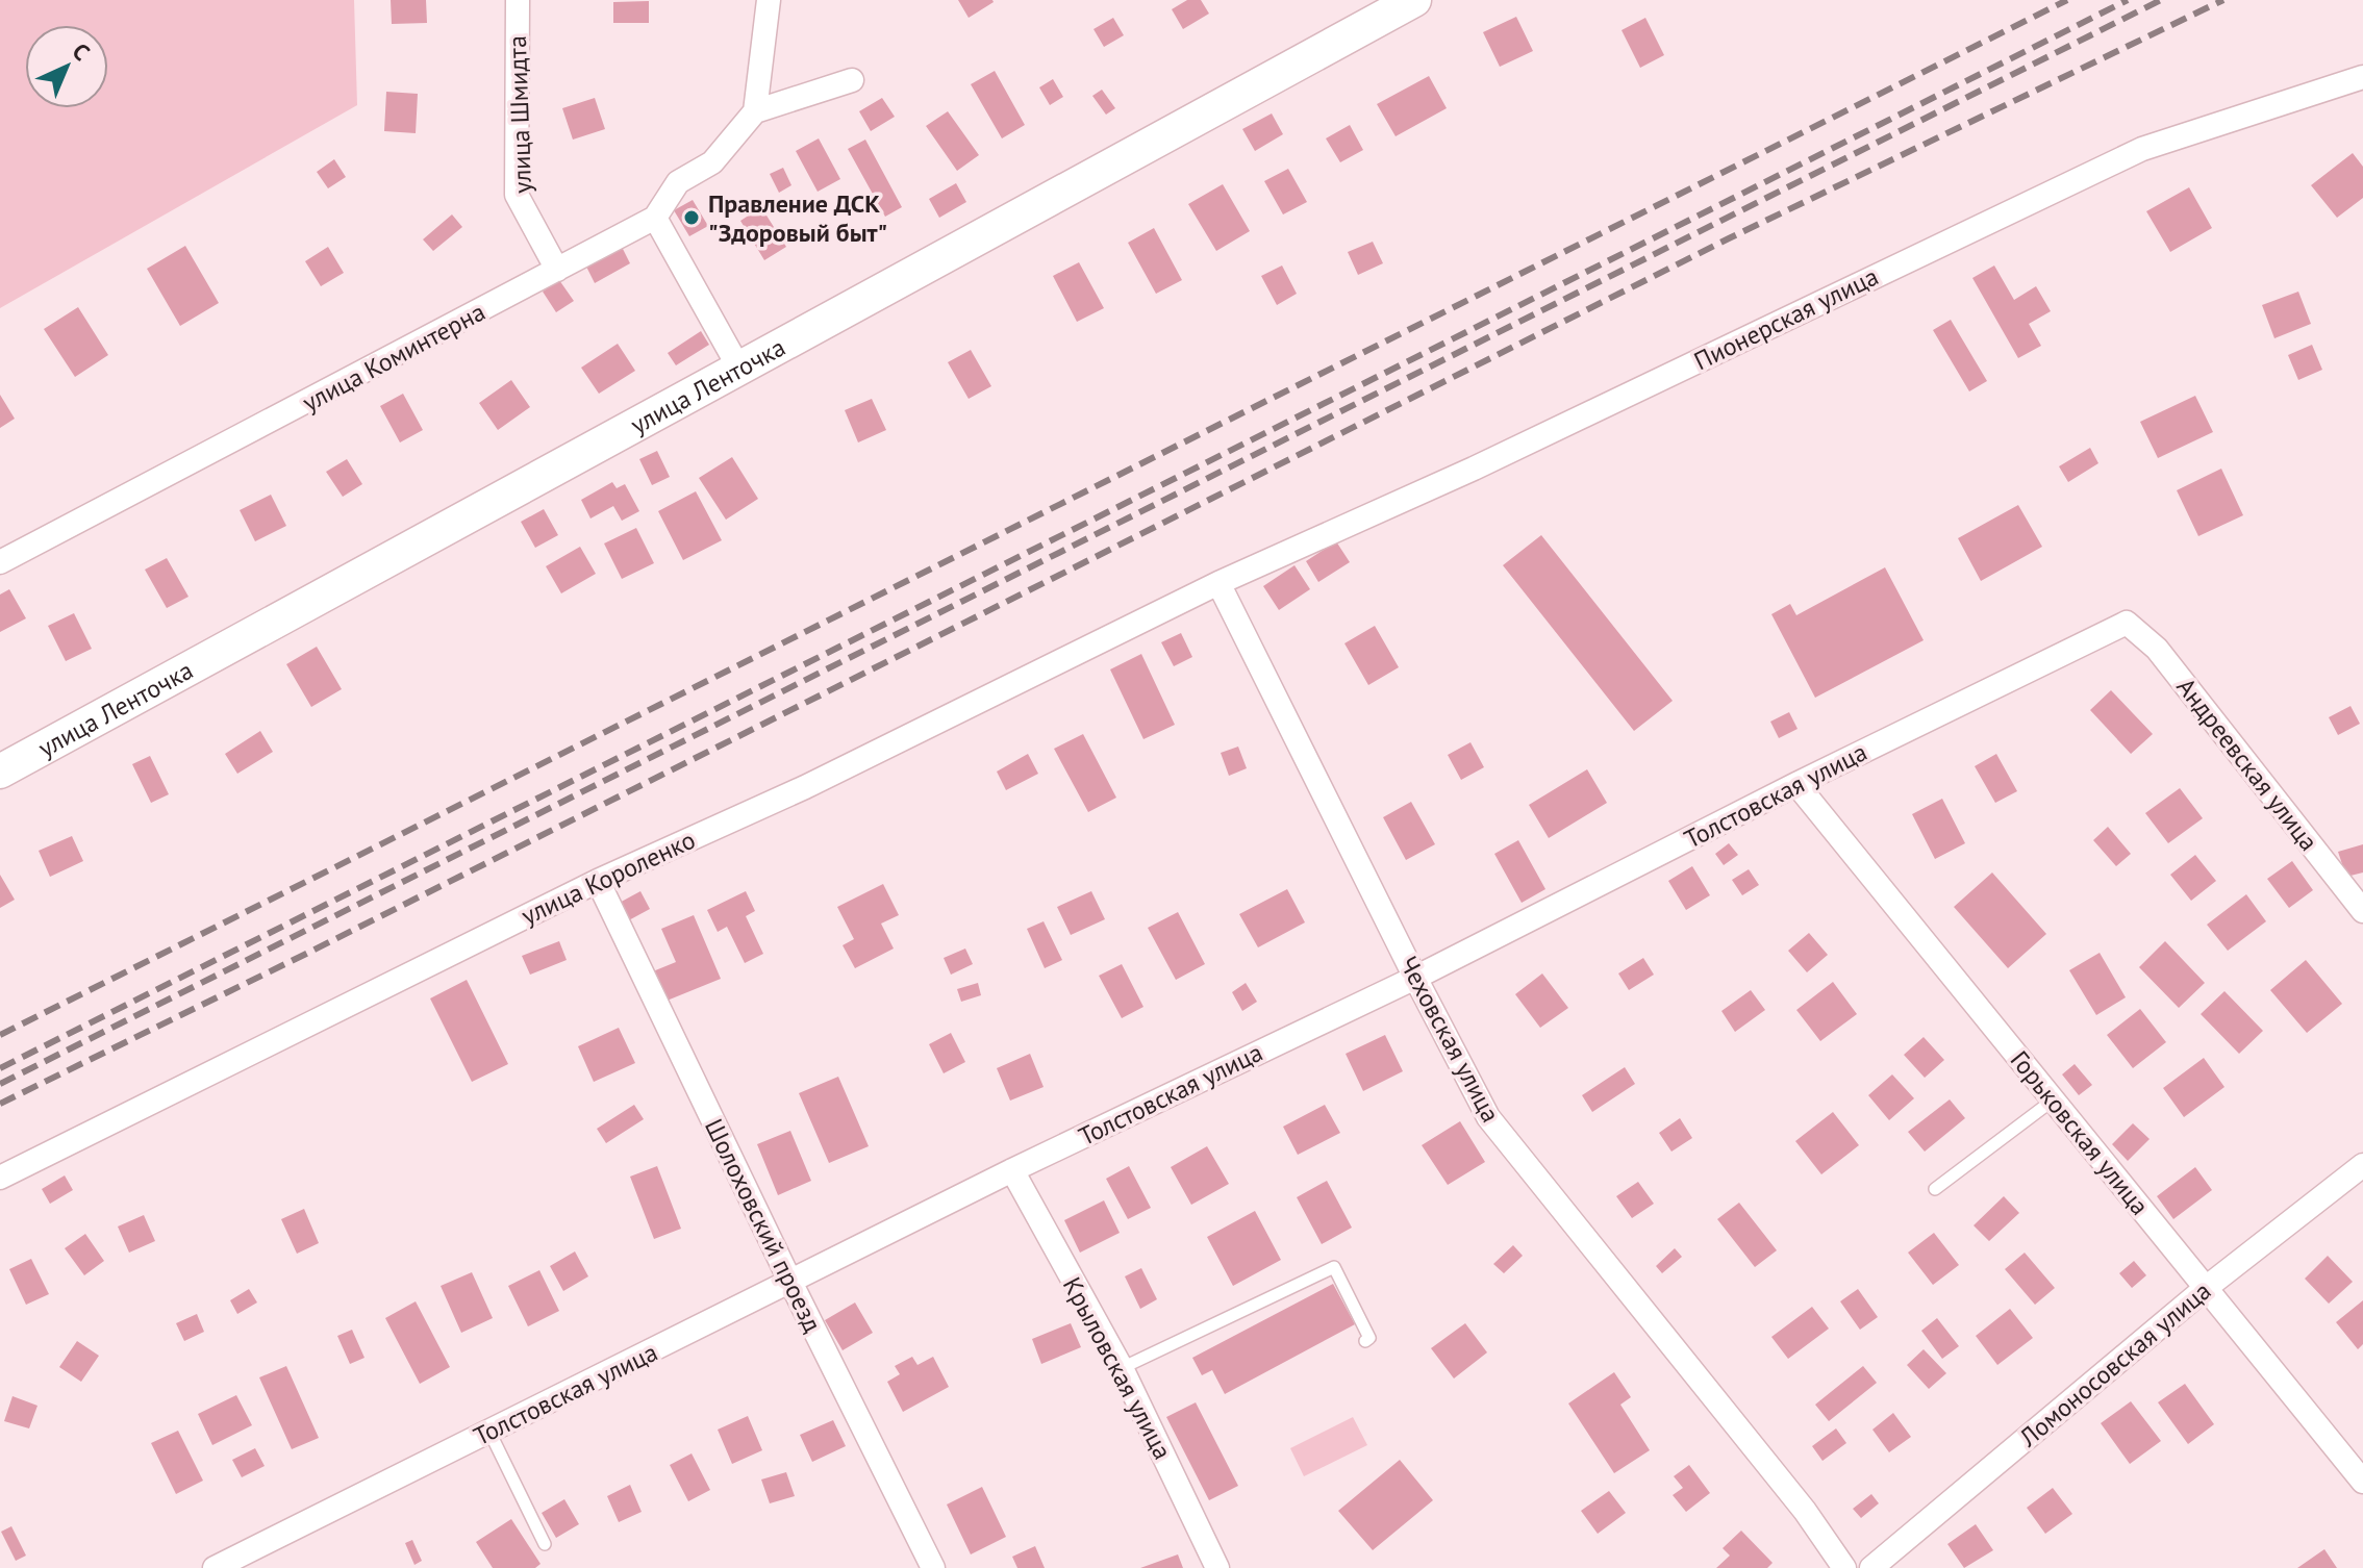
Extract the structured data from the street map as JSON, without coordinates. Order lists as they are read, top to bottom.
{
  "streets": {
    "main road": ["улица Ленточка"],
    "street": [
      "улица Шмидта",
      "Пионерская улица",
      "улица Коминтерна",
      "Андреевская улица",
      "Толстовская улица",
      "улица Короленко",
      "Чеховская улица",
      "Горьковская улица",
      "Шолоховский проезд",
      "Ломоносовская улица",
      "Крыловская улица"
    ]
  },
  "crossings": [
    ["улица Шмидта", "улица Коминтерна"],
    ["Пионерская улица", "улица Короленко"],
    ["Пионерская улица", "Чеховская улица"],
    ["Андреевская улица", "Толстовская улица"],
    ["Толстовская улица", "Чеховская улица"],
    ["Толстовская улица", "Горьковская улица"],
    ["Толстовская улица", "Шолоховский проезд"],
    ["Толстовская улица", "Крыловская улица"],
    ["улица Короленко", "Чеховская улица"],
    ["улица Короленко", "Шолоховский проезд"],
    ["Горьковская улица", "Ломоносовская улица"]
  ],
  "places": ["Правление ДСК \"Здоровый быт\""],
  "north": "top right"
}
